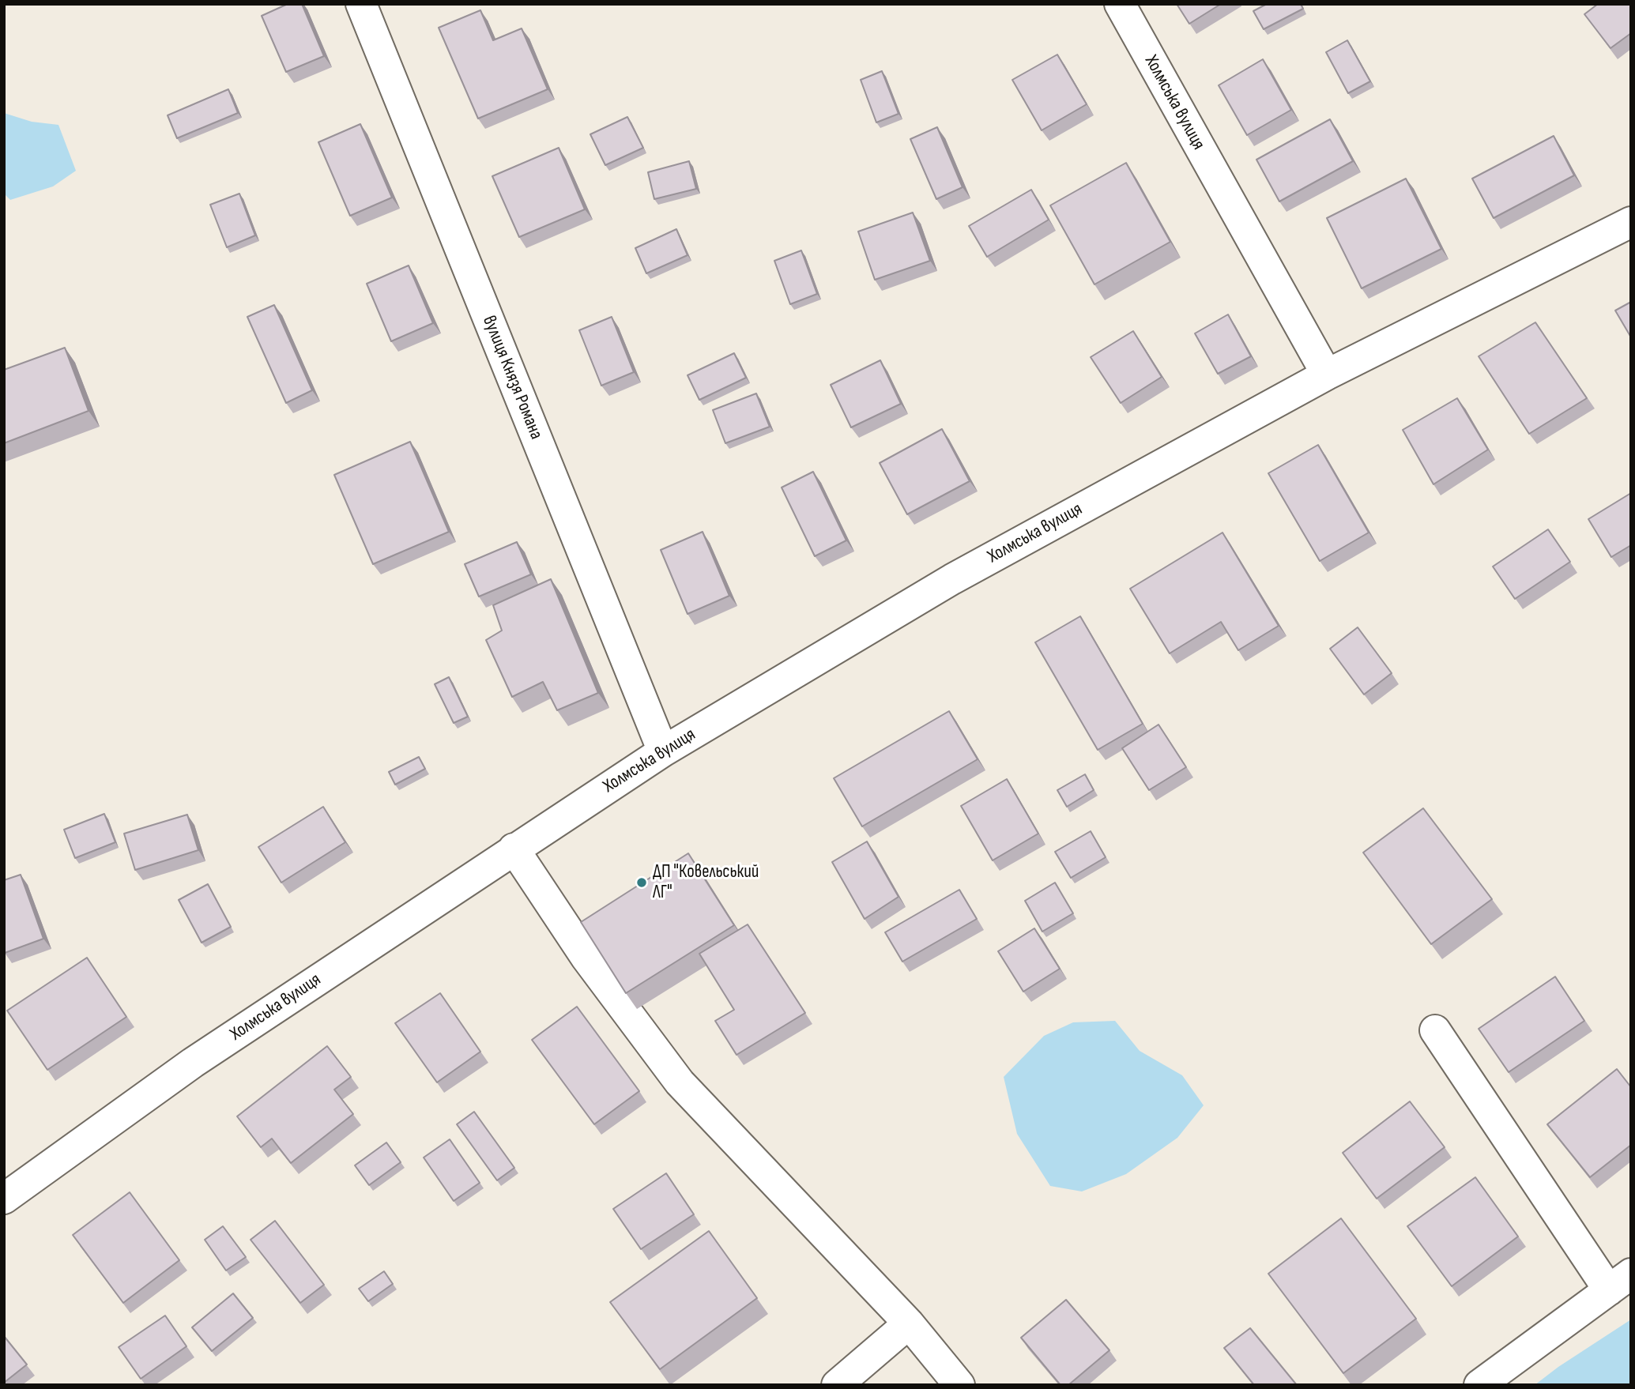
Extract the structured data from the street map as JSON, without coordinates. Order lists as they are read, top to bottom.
{
  "streets": {
    "street": ["Холмська вулиця", "вулиця Князя Романа"]
  },
  "crossings": [
    ["Холмська вулиця", "вулиця Князя Романа"]
  ],
  "places": ["ДП \"Ковельський ЛГ\""]
}
